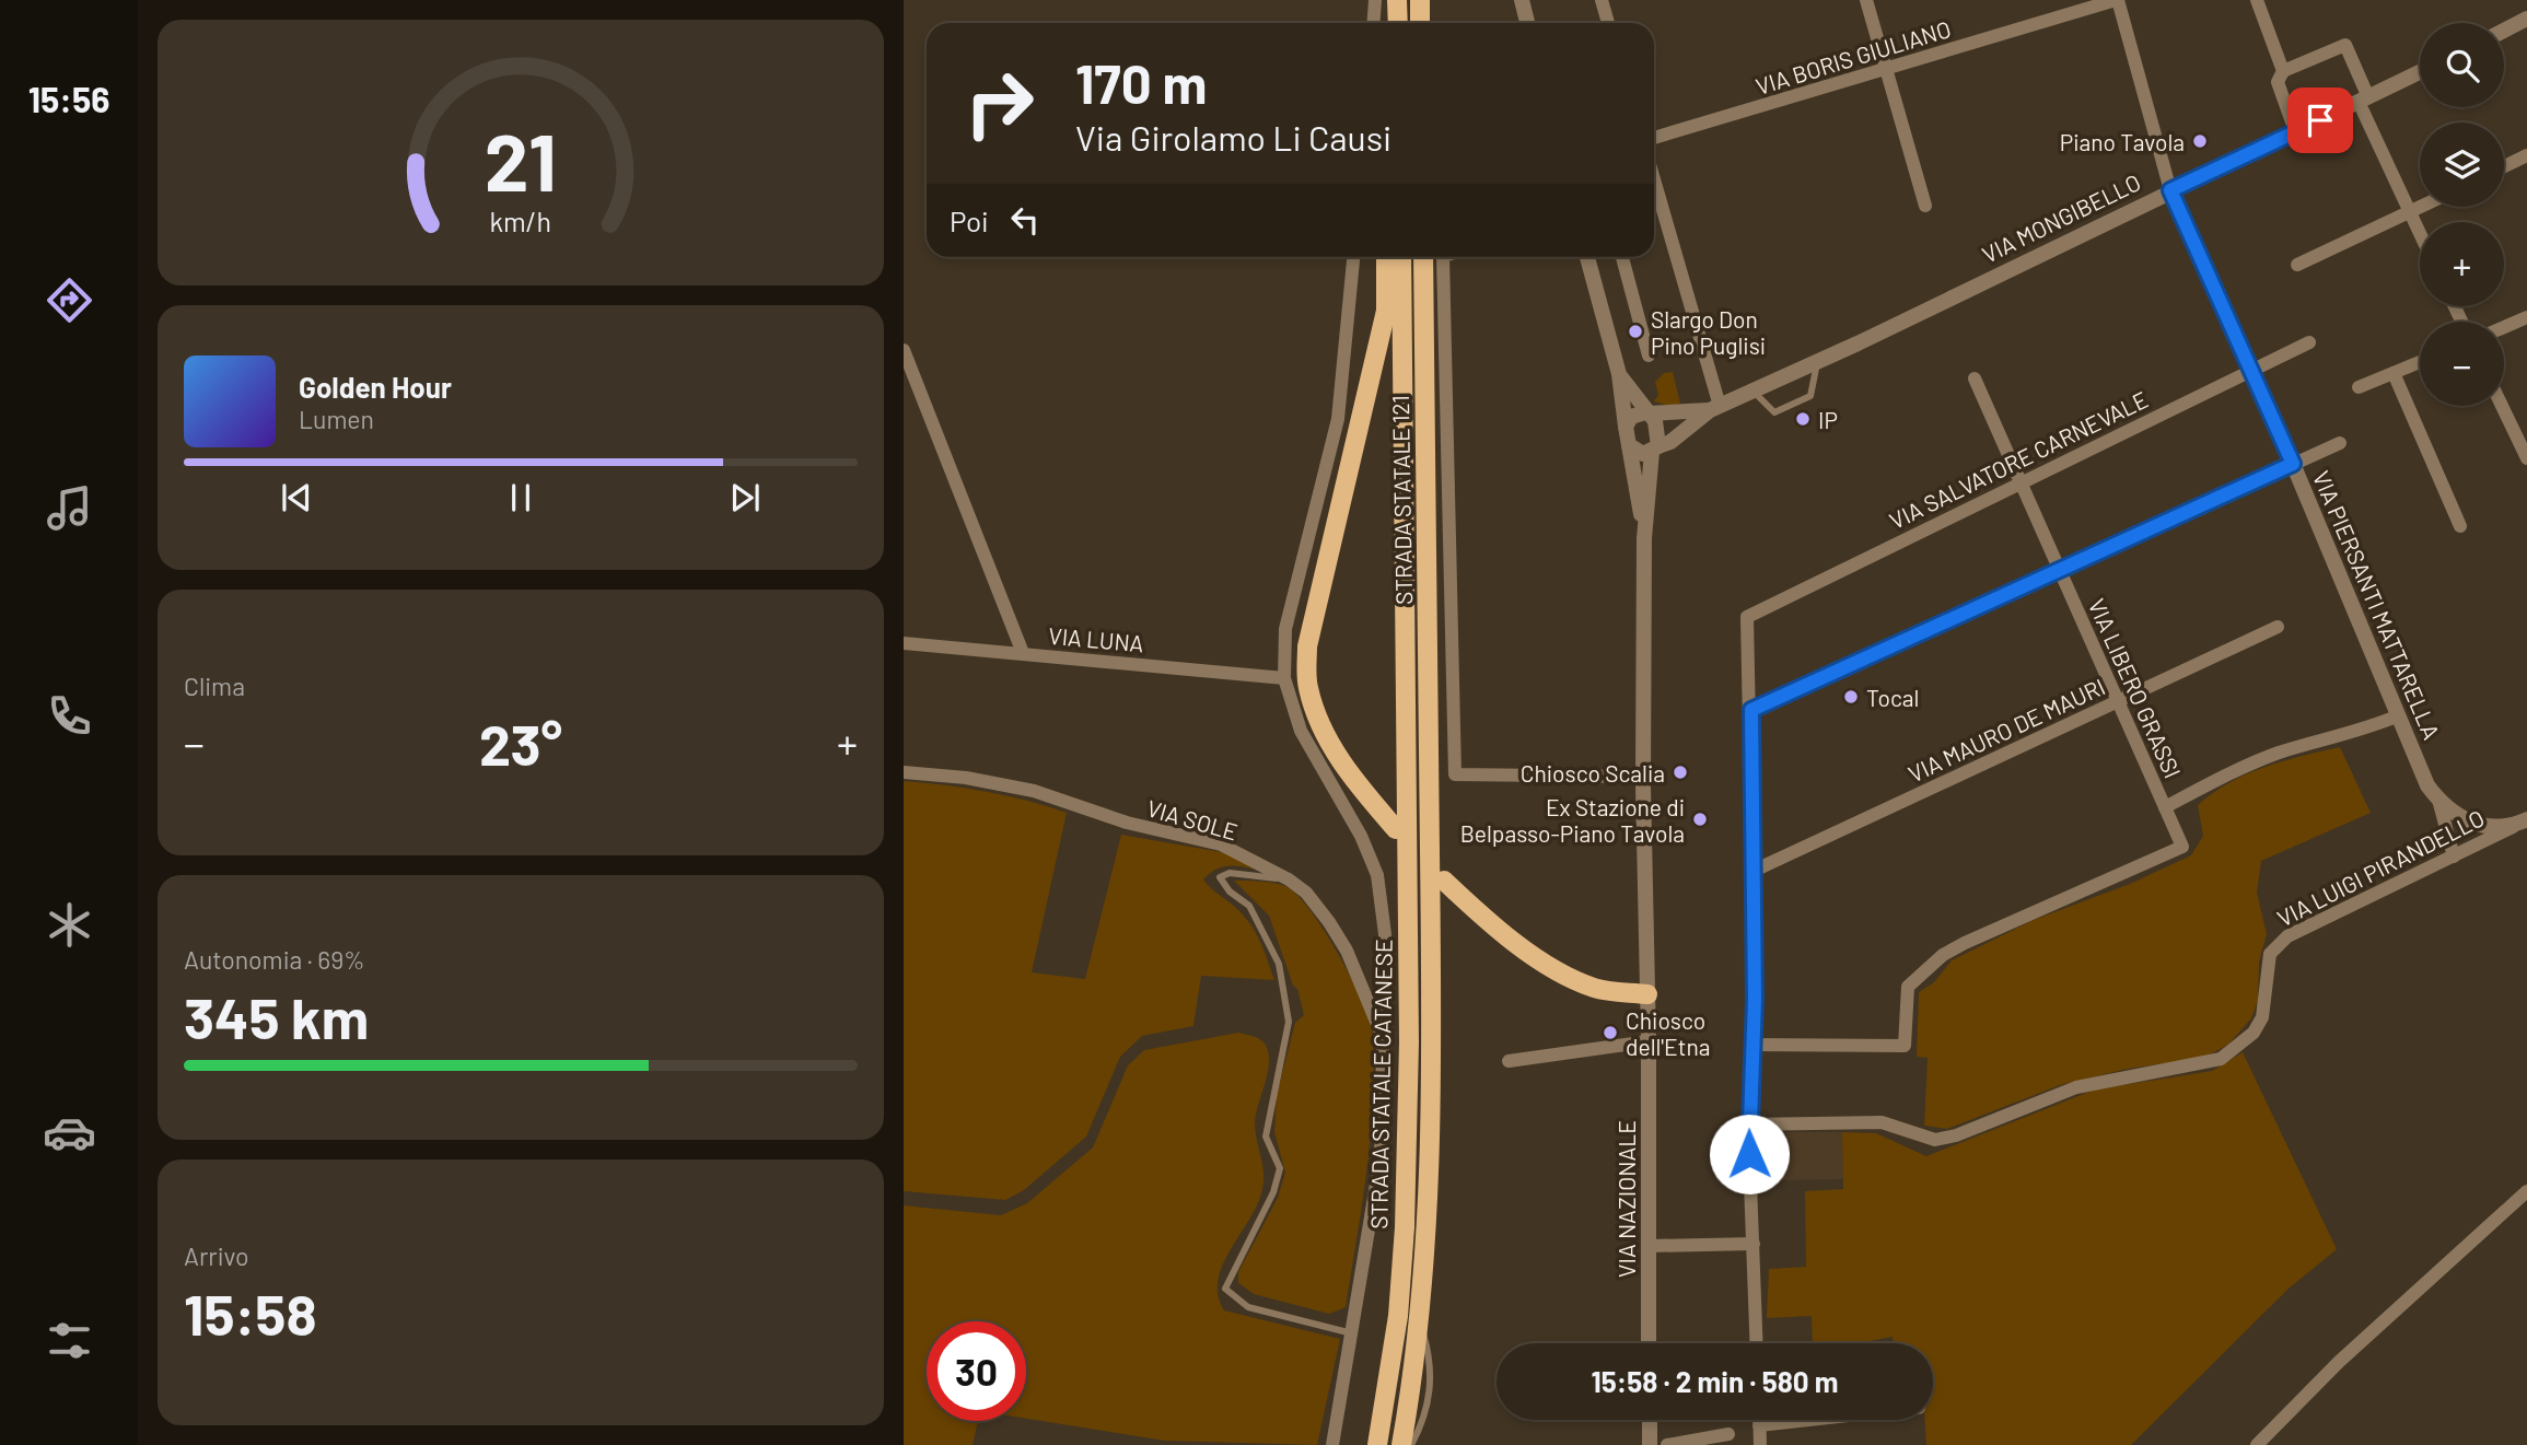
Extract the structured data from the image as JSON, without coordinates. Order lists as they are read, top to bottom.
{
  "streets": {
    "main road": ["STRADA STATALE 121", "STRADA STATALE CATANESE"],
    "street": [
      "VIA BORIS GIULIANO",
      "VIA MONGIBELLO",
      "VIA SALVATORE CARNEVALE",
      "VIA PIERSANTI MATTARELLA",
      "VIA LUNA",
      "VIA LIBERO GRASSI",
      "VIA MAURO DE MAURI",
      "VIA SOLE",
      "VIA LUIGI PIRANDELLO",
      "VIA NAZIONALE"
    ]
  },
  "crossings": [
    ["VIA BORIS GIULIANO", "VIA PIERSANTI MATTARELLA"],
    ["VIA MONGIBELLO", "VIA PIERSANTI MATTARELLA"],
    ["VIA SALVATORE CARNEVALE", "VIA PIERSANTI MATTARELLA"],
    ["VIA SALVATORE CARNEVALE", "VIA LIBERO GRASSI"],
    ["STRADA STATALE 121", "STRADA STATALE CATANESE"],
    ["VIA PIERSANTI MATTARELLA", "VIA LUIGI PIRANDELLO"],
    ["VIA LIBERO GRASSI", "VIA MAURO DE MAURI"]
  ],
  "places": [
    "Piano Tavola",
    "Slargo Don Pino Puglisi",
    "IP",
    "Tocal",
    "Chiosco Scalia",
    "Ex Stazione di Belpasso-Piano Tavola",
    "Chiosco dell'Etna"
  ],
  "page": {
    "tabs": "15:56",
    "map_buttons": ["+", "−"],
    "turn": ["170 m", "Via Girolamo Li Causi"],
    "then": "Poi",
    "song": ["Golden Hour", "Lumen"],
    "tile": [
      "Clima",
      ["Autonomia · 69%", "345 km"],
      ["Arrivo", "15:58"]
    ],
    "heat": ["−", "23°", "+"],
    "limit": "30",
    "trip": "15:58 · 2 min · 580 m",
    "gauge": ["21", "km/h"]
  }
}
